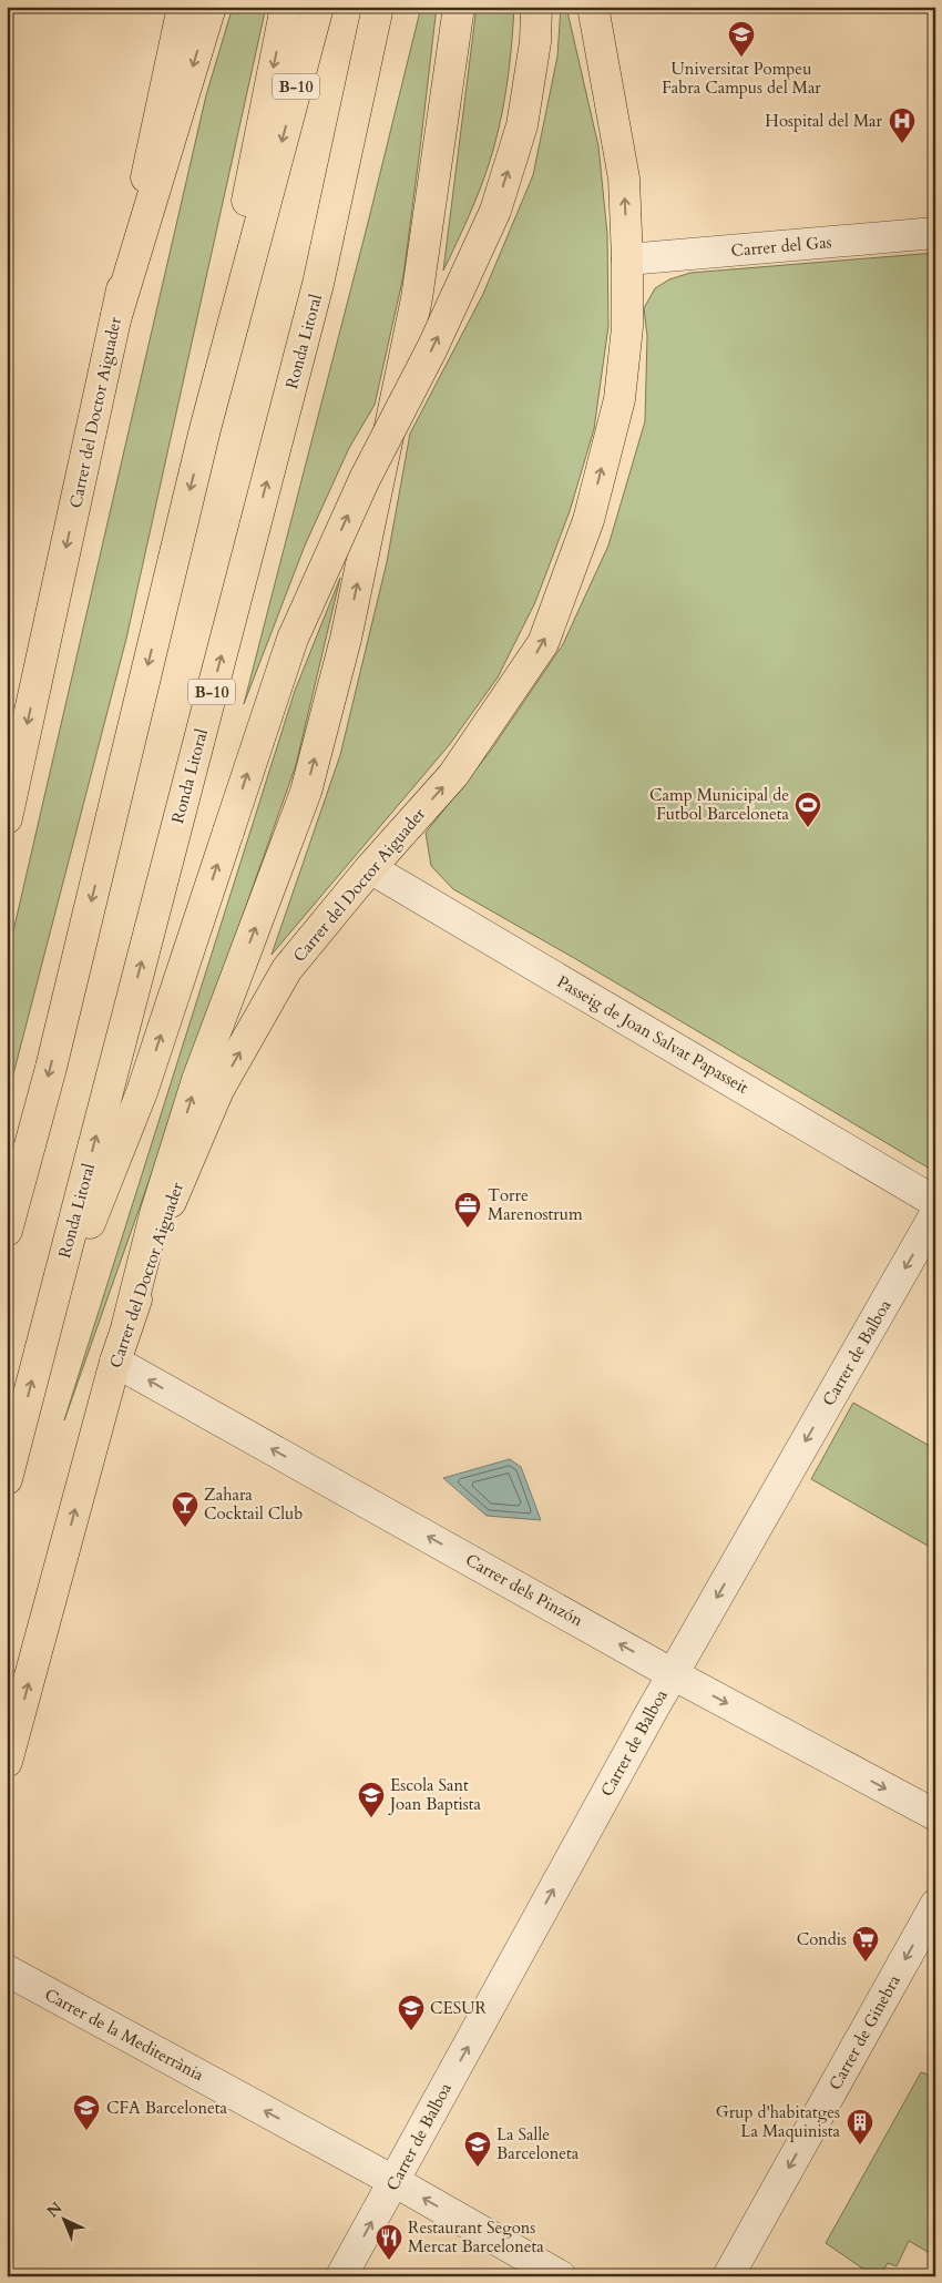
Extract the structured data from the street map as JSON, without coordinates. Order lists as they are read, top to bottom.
{
  "streets": {
    "main road": ["B-10", "Ronda Litoral", "Carrer del Doctor Aiguader"],
    "street": [
      "Carrer del Gas",
      "Passeig de Joan Salvat Papasseit",
      "Carrer de Balboa",
      "Carrer dels Pinzón",
      "Carrer de Ginebra",
      "Carrer de la Mediterrània"
    ]
  },
  "crossings": [
    ["Carrer del Gas", "Carrer del Doctor Aiguader"],
    ["Carrer del Doctor Aiguader", "Passeig de Joan Salvat Papasseit"],
    ["Carrer del Doctor Aiguader", "Carrer dels Pinzón"],
    ["Carrer de Balboa", "Carrer dels Pinzón"],
    ["Carrer de Balboa", "Carrer de la Mediterrània"]
  ],
  "one_way": ["Carrer de Ginebra", "Carrer de la Mediterrània"],
  "places": {
    "school or university": [
      "Universitat Pompeu Fabra Campus del Mar",
      "Escola Sant Joan Baptista",
      "CESUR",
      "CFA Barceloneta",
      "La Salle Barceloneta"
    ],
    "hospital": ["Hospital del Mar"],
    "sports": ["Camp Municipal de Futbol Barceloneta"],
    "office": ["Torre Marenostrum"],
    "bar": ["Zahara Cocktail Club"],
    "supermarket": ["Condis"],
    "building": ["Grup d'habitatges La Maquinista"],
    "restaurant": ["Restaurant Segons Mercat Barceloneta"]
  },
  "north": "top left"
}
